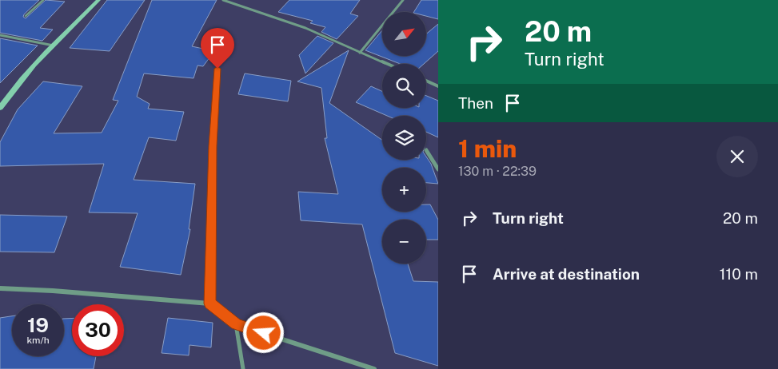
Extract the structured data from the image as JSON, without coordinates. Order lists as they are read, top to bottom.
{
  "north": "top right",
  "page": {
    "turn": ["20 m", "Turn right"],
    "map_buttons": ["+", "−"],
    "then": "Then",
    "heading": ["1 min", "130 m · 22:39"],
    "list": [
      {
        "name": "Turn right",
        "value": "20 m"
      },
      {
        "name": "Arrive at destination",
        "value": "110 m"
      }
    ],
    "speed": "19 km/h",
    "limit": "30"
  }
}
